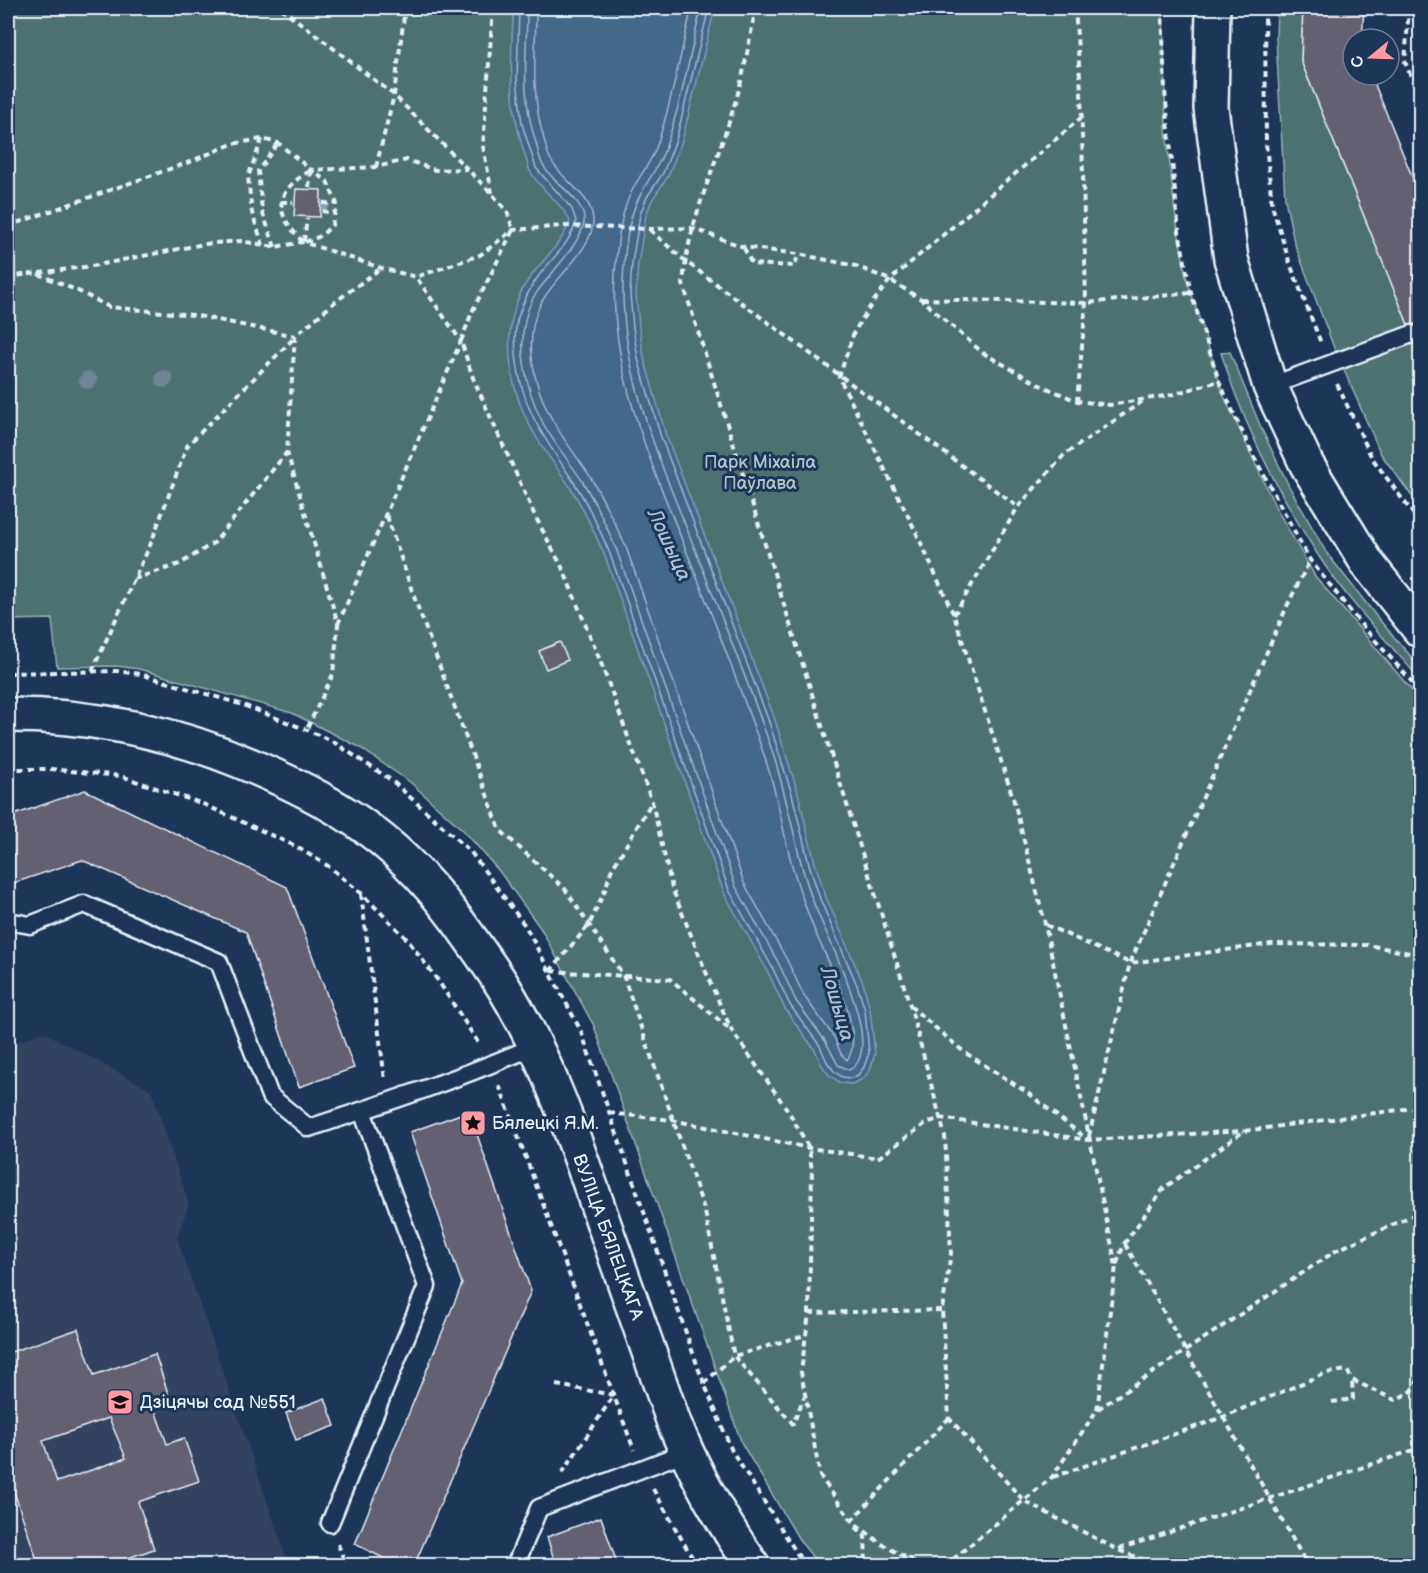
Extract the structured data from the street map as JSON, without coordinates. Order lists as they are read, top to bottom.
{
  "streets": {
    "street": ["ВУЛІЦА БЯЛЕЦКАГА"]
  },
  "water": ["Лошыца"],
  "parks": ["Парк Міхаіла Паўлава"],
  "places": {
    "place": ["Бялецкі Я.М."],
    "school or university": ["Дзіцячы сад №551"]
  },
  "north": "left"
}
